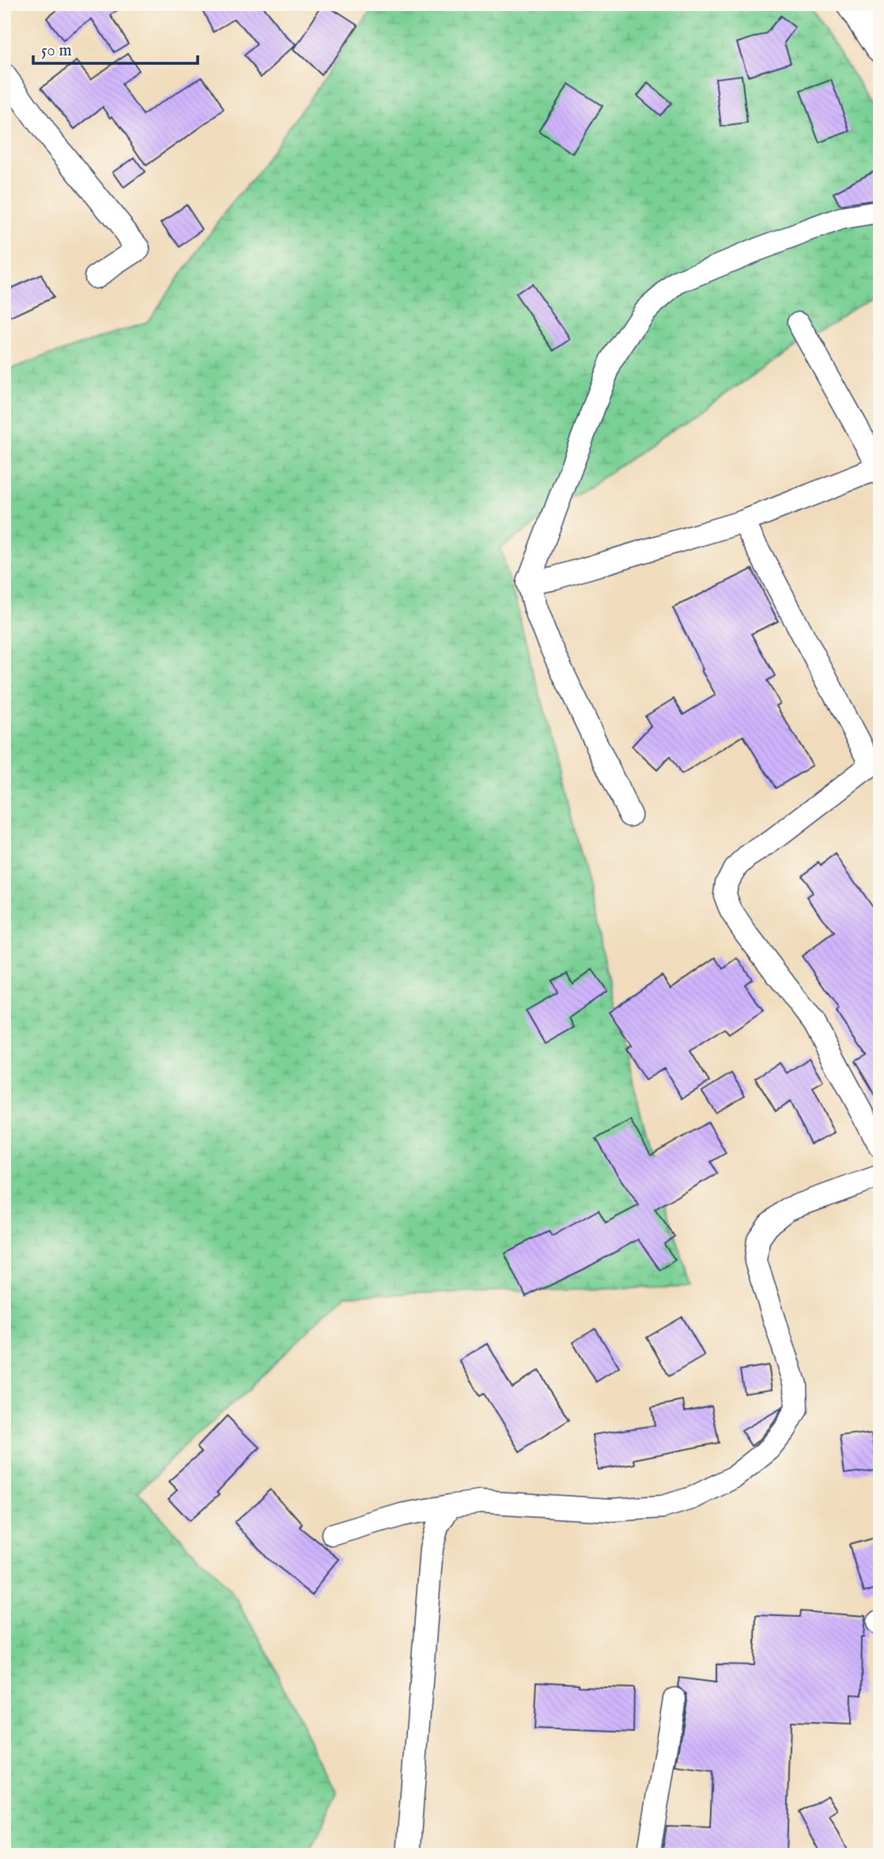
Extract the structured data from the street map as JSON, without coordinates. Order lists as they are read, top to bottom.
{
  "scale_bar": "50 m"
}
